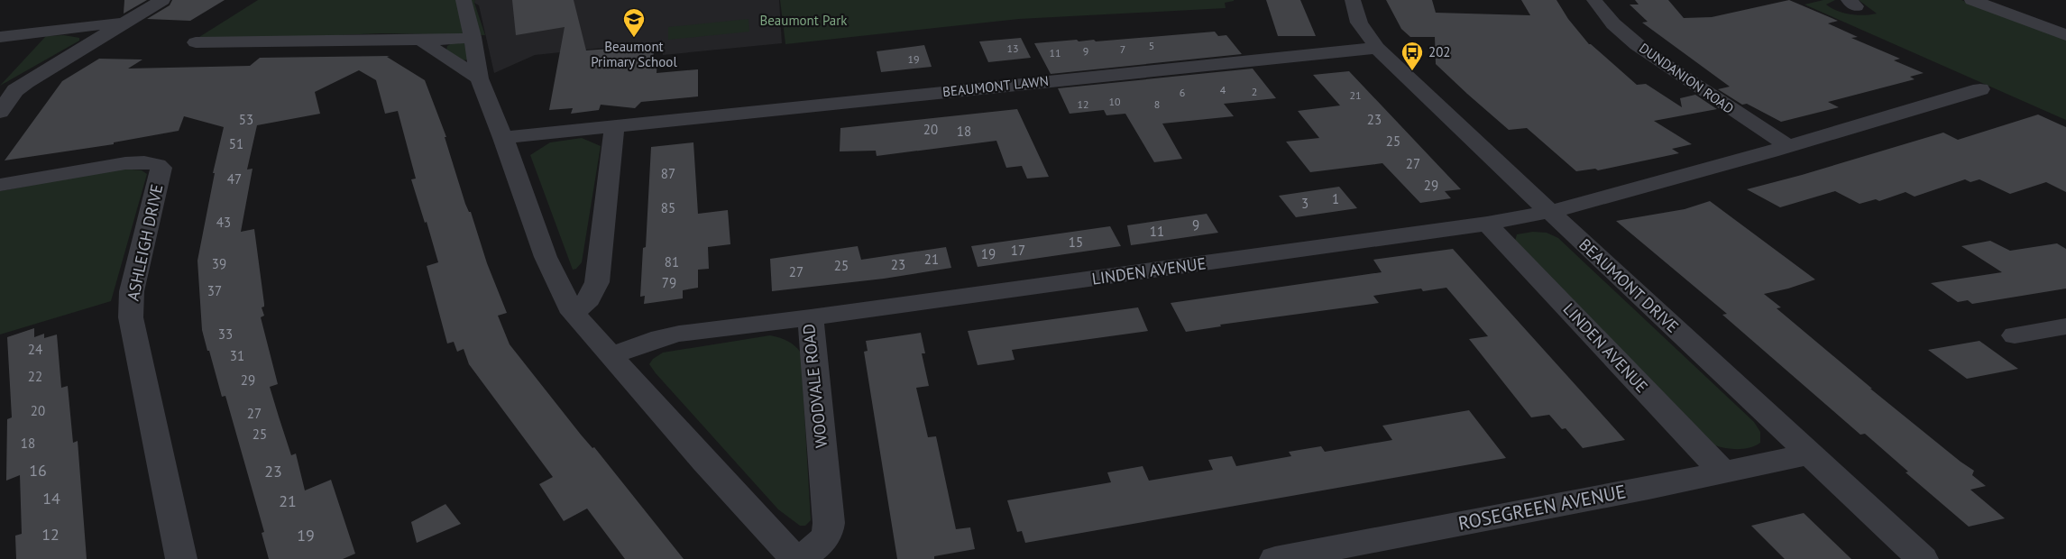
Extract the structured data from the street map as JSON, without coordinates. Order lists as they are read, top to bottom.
{
  "streets": {
    "street": [
      "DUNDANION ROAD",
      "BEAUMONT LAWN",
      "ASHLEIGH DRIVE",
      "LINDEN AVENUE",
      "BEAUMONT DRIVE",
      "WOODVALE ROAD",
      "ROSEGREEN AVENUE"
    ]
  },
  "crossings": [
    ["DUNDANION ROAD", "LINDEN AVENUE"],
    ["BEAUMONT LAWN", "BEAUMONT DRIVE"],
    ["LINDEN AVENUE", "BEAUMONT DRIVE"],
    ["LINDEN AVENUE", "WOODVALE ROAD"],
    ["LINDEN AVENUE", "ROSEGREEN AVENUE"],
    ["BEAUMONT DRIVE", "ROSEGREEN AVENUE"]
  ],
  "parks": ["Beaumont Park"],
  "places": {
    "school or university": ["Beaumont Primary School"],
    "bus stop": ["202"]
  },
  "house_numbers": [
    "5",
    "13",
    "7",
    "9",
    "11",
    "19",
    "4",
    "2",
    "6",
    "21",
    "10",
    "12",
    "8",
    "53",
    "23",
    "20",
    "18",
    "25",
    "51",
    "27",
    "87",
    "47",
    "29",
    "1",
    "3",
    "85",
    "43",
    "9",
    "11",
    "15",
    "17",
    "19",
    "21",
    "81",
    "39",
    "23",
    "25",
    "27",
    "79",
    "37",
    "33",
    "24",
    "31",
    "22",
    "29",
    "20",
    "27",
    "25",
    "18",
    "16",
    "23",
    "14",
    "21",
    "12",
    "19"
  ]
}
